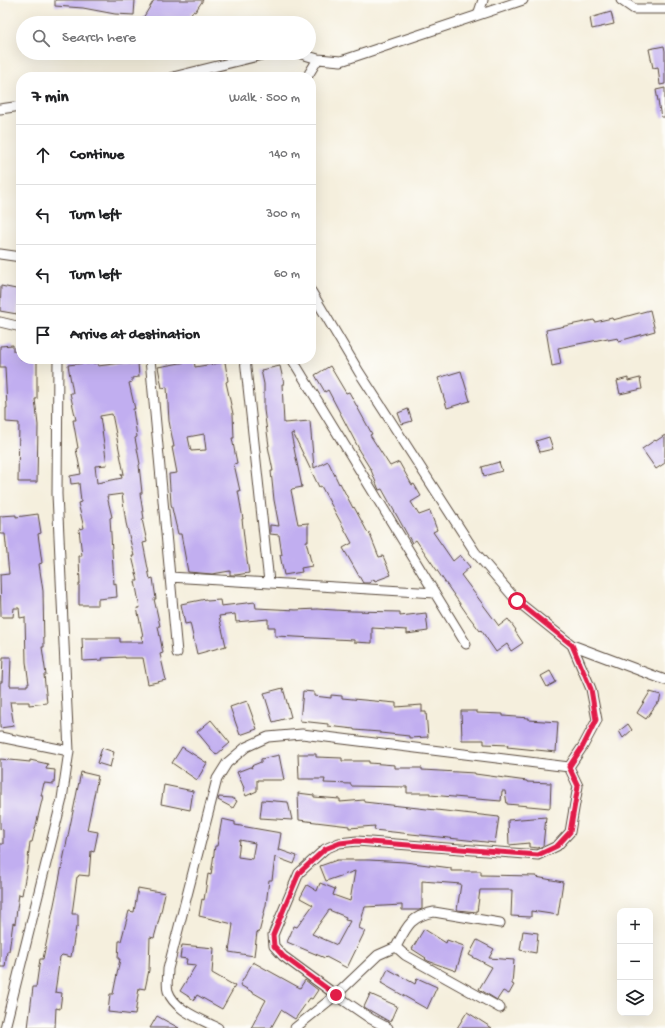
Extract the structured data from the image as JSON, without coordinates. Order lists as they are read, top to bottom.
{
  "page": {
    "search": "Search here",
    "heading": ["7 min", "Walk · 500 m"],
    "list": [
      ["Continue", "140 m"],
      ["Turn left", "300 m"],
      ["Turn left", "60 m"],
      "Arrive at destination"
    ],
    "map_buttons": ["+", "−"]
  }
}
